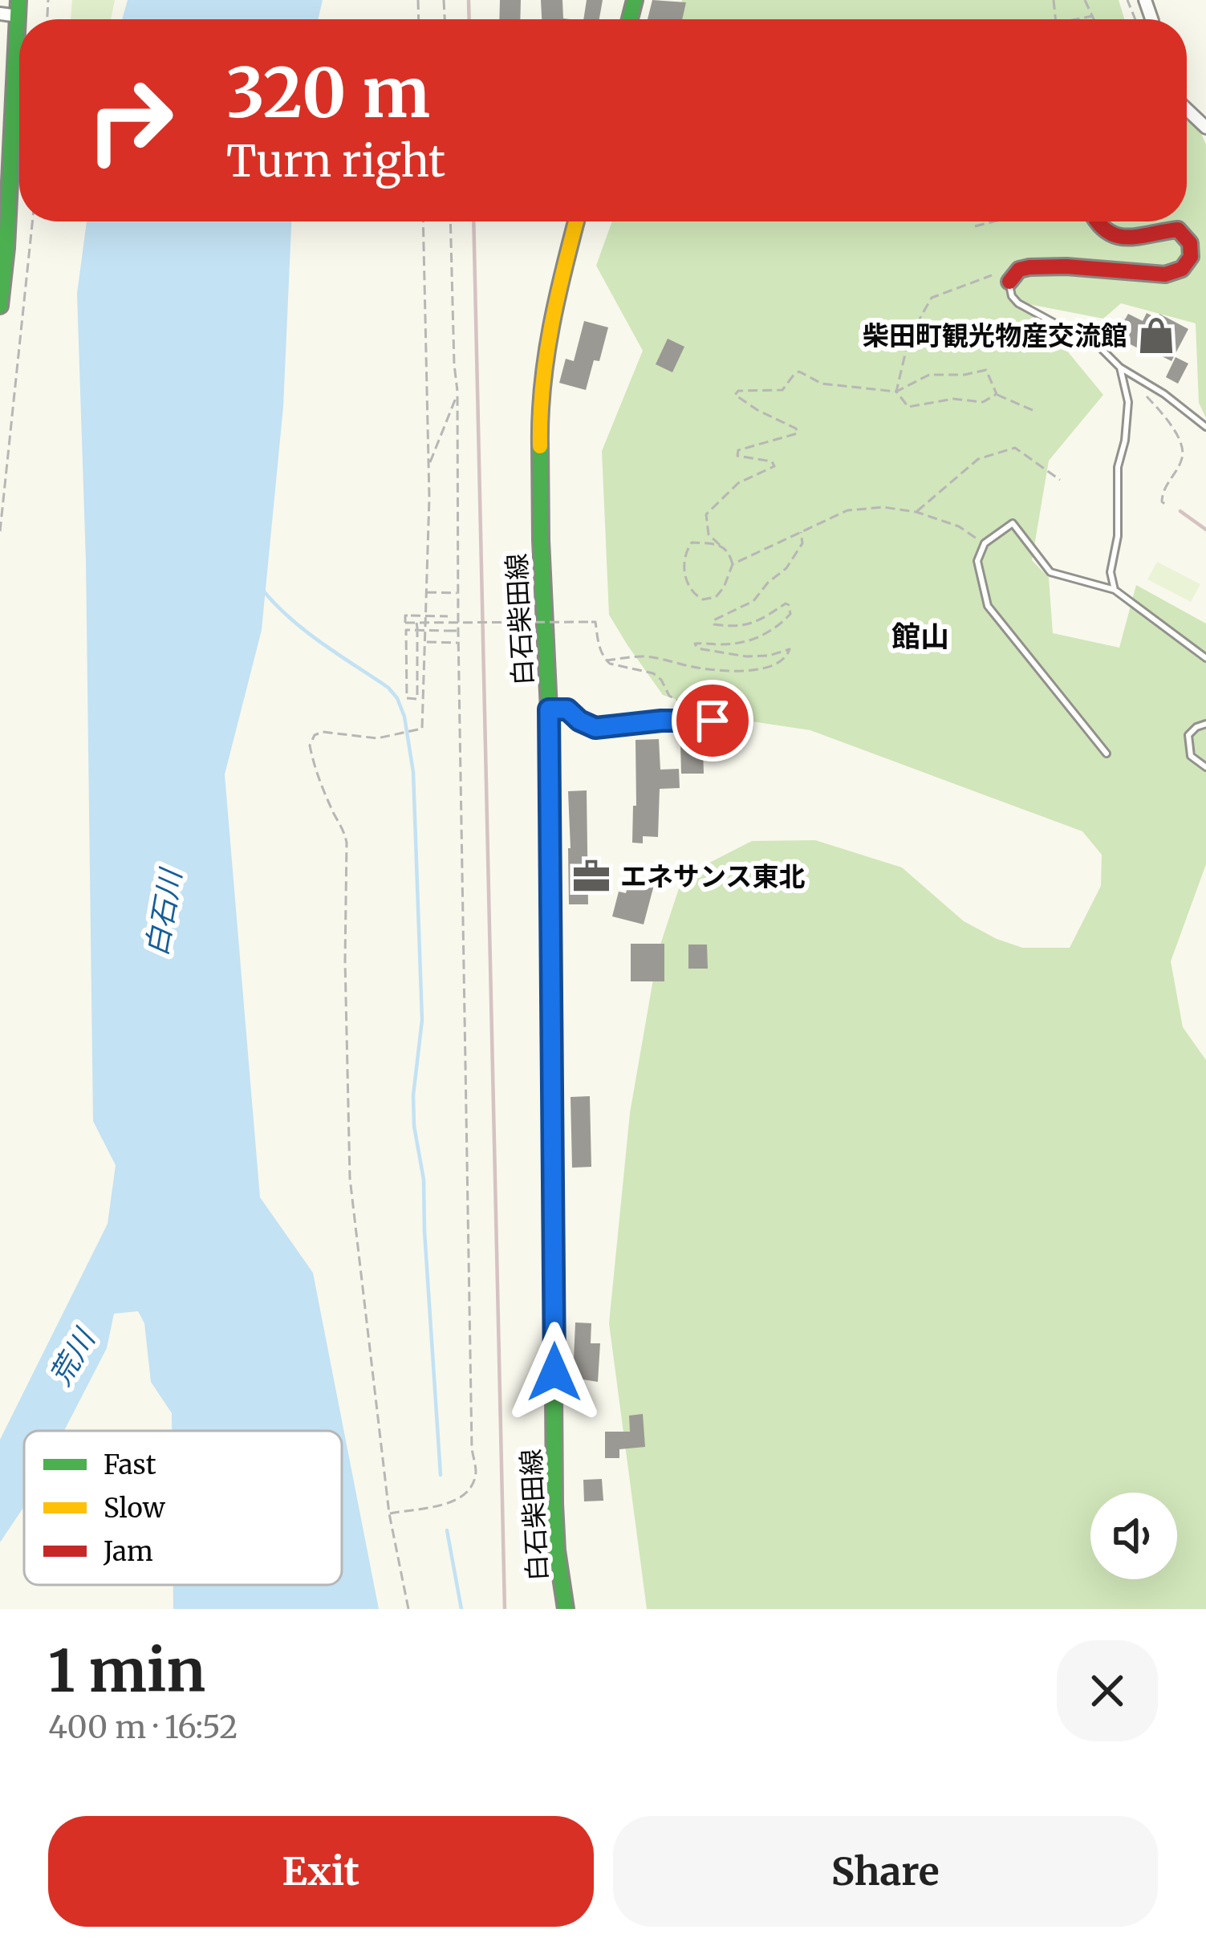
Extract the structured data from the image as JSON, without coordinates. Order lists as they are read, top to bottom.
{
  "streets": {
    "main road": ["白石柴田線"]
  },
  "districts": ["館山"],
  "water": ["白石川", "荒川"],
  "places": {
    "shop": ["柴田町観光物産交流館"],
    "office": ["エネサンス東北"]
  },
  "legend": ["Fast", "Slow", "Jam"],
  "page": {
    "turn": ["320 m", "Turn right"],
    "heading": ["1 min", "400 m · 16:52"],
    "buttons": ["Exit", "Share"]
  }
}
